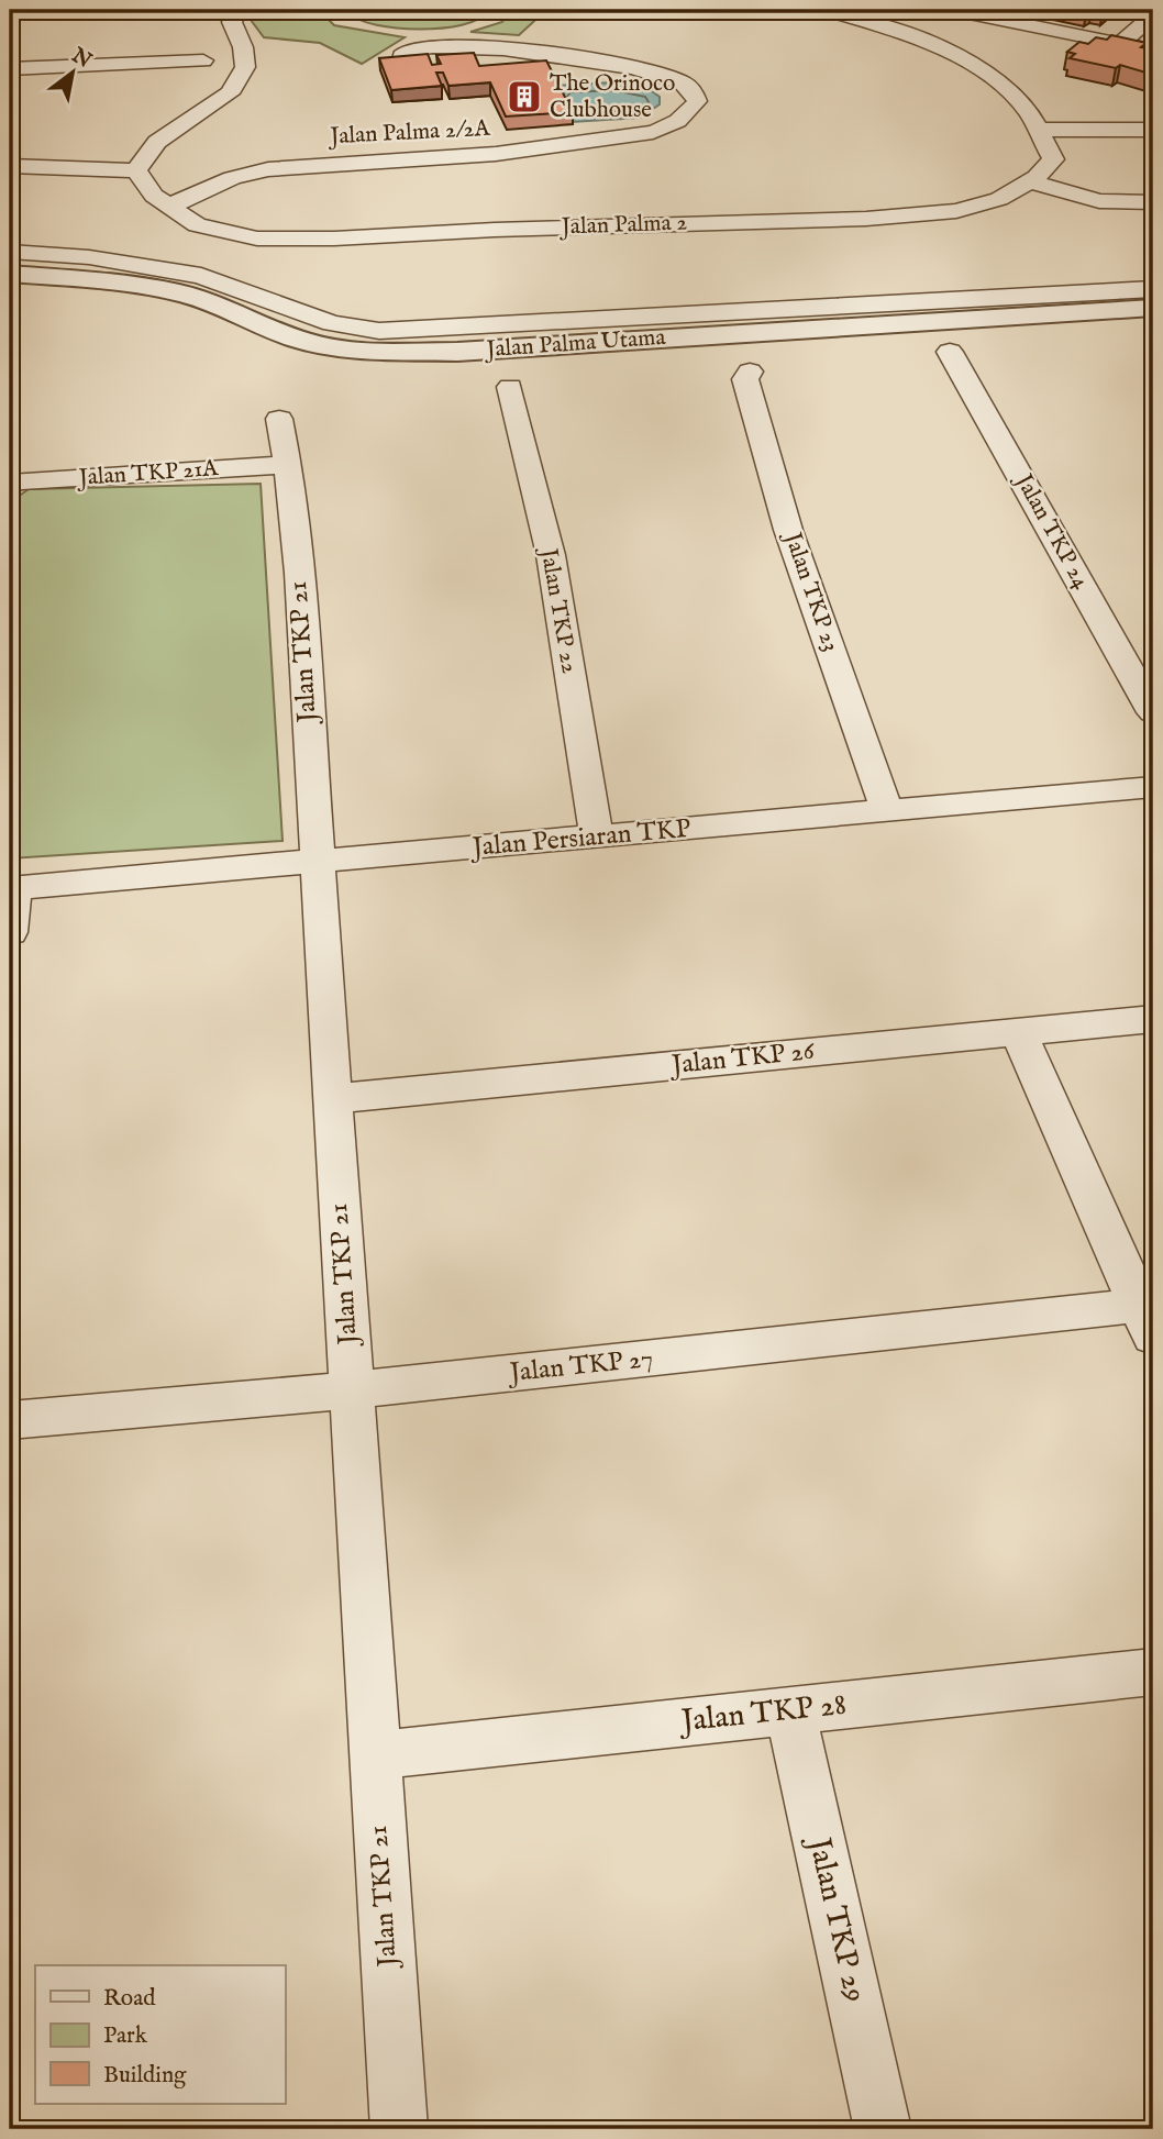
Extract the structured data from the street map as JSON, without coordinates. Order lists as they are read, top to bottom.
{
  "streets": {
    "street": [
      "Jalan Palma 2/2A",
      "Jalan Palma 2",
      "Jalan Palma Utama",
      "Jalan TKP 21A",
      "Jalan TKP 24",
      "Jalan TKP 23",
      "Jalan TKP 22",
      "Jalan TKP 21",
      "Jalan Persiaran TKP",
      "Jalan TKP 26",
      "Jalan TKP 27",
      "Jalan TKP 28",
      "Jalan TKP 29"
    ]
  },
  "crossings": [
    ["Jalan Palma 2/2A", "Jalan Palma 2"],
    ["Jalan TKP 21A", "Jalan TKP 21"],
    ["Jalan TKP 23", "Jalan Persiaran TKP"],
    ["Jalan TKP 22", "Jalan Persiaran TKP"],
    ["Jalan TKP 21", "Jalan Persiaran TKP"],
    ["Jalan TKP 21", "Jalan TKP 26"],
    ["Jalan TKP 21", "Jalan TKP 27"],
    ["Jalan TKP 21", "Jalan TKP 28"],
    ["Jalan TKP 28", "Jalan TKP 29"]
  ],
  "places": {
    "building": ["The Orinoco Clubhouse"]
  },
  "legend": ["Road", "Park", "Building"],
  "north": "top right"
}
